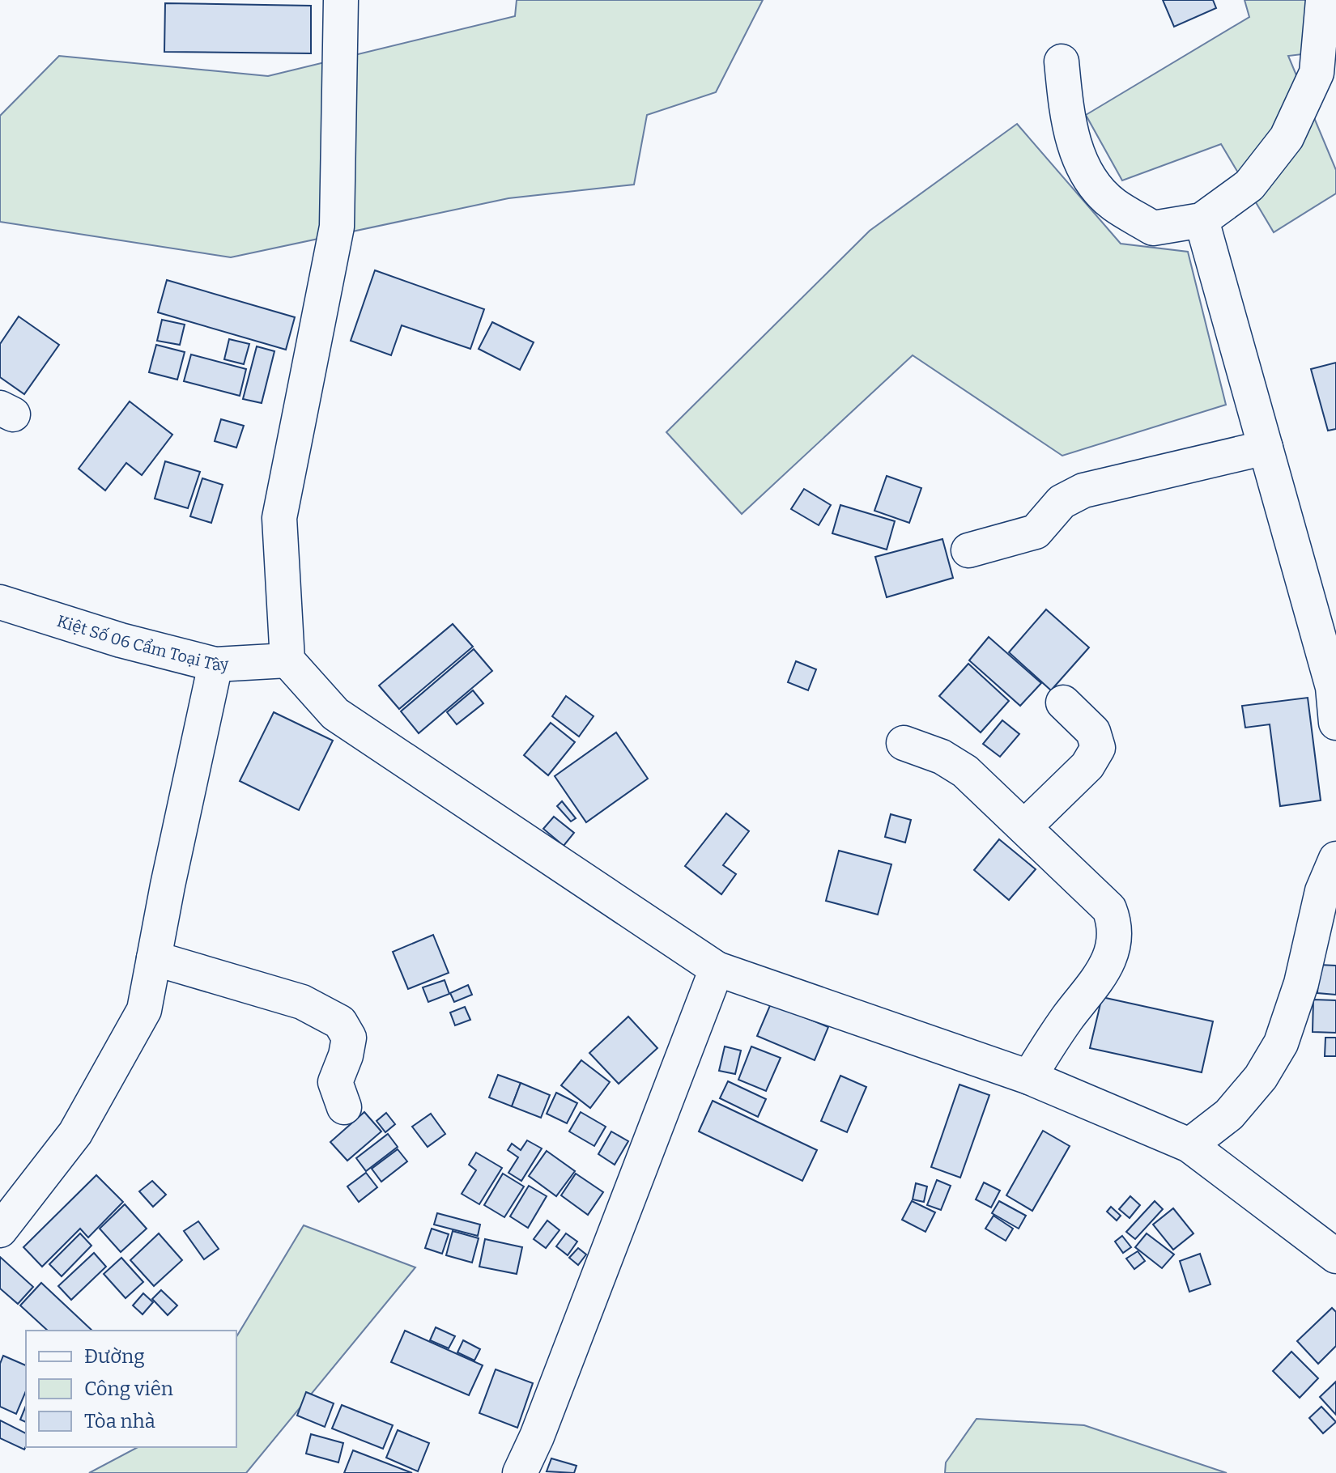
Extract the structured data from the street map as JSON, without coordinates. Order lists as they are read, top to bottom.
{
  "streets": {
    "street": ["Kiệt Số 06 Cẩm Toại Tây"]
  },
  "legend": ["Đường", "Công viên", "Tòa nhà"]
}
